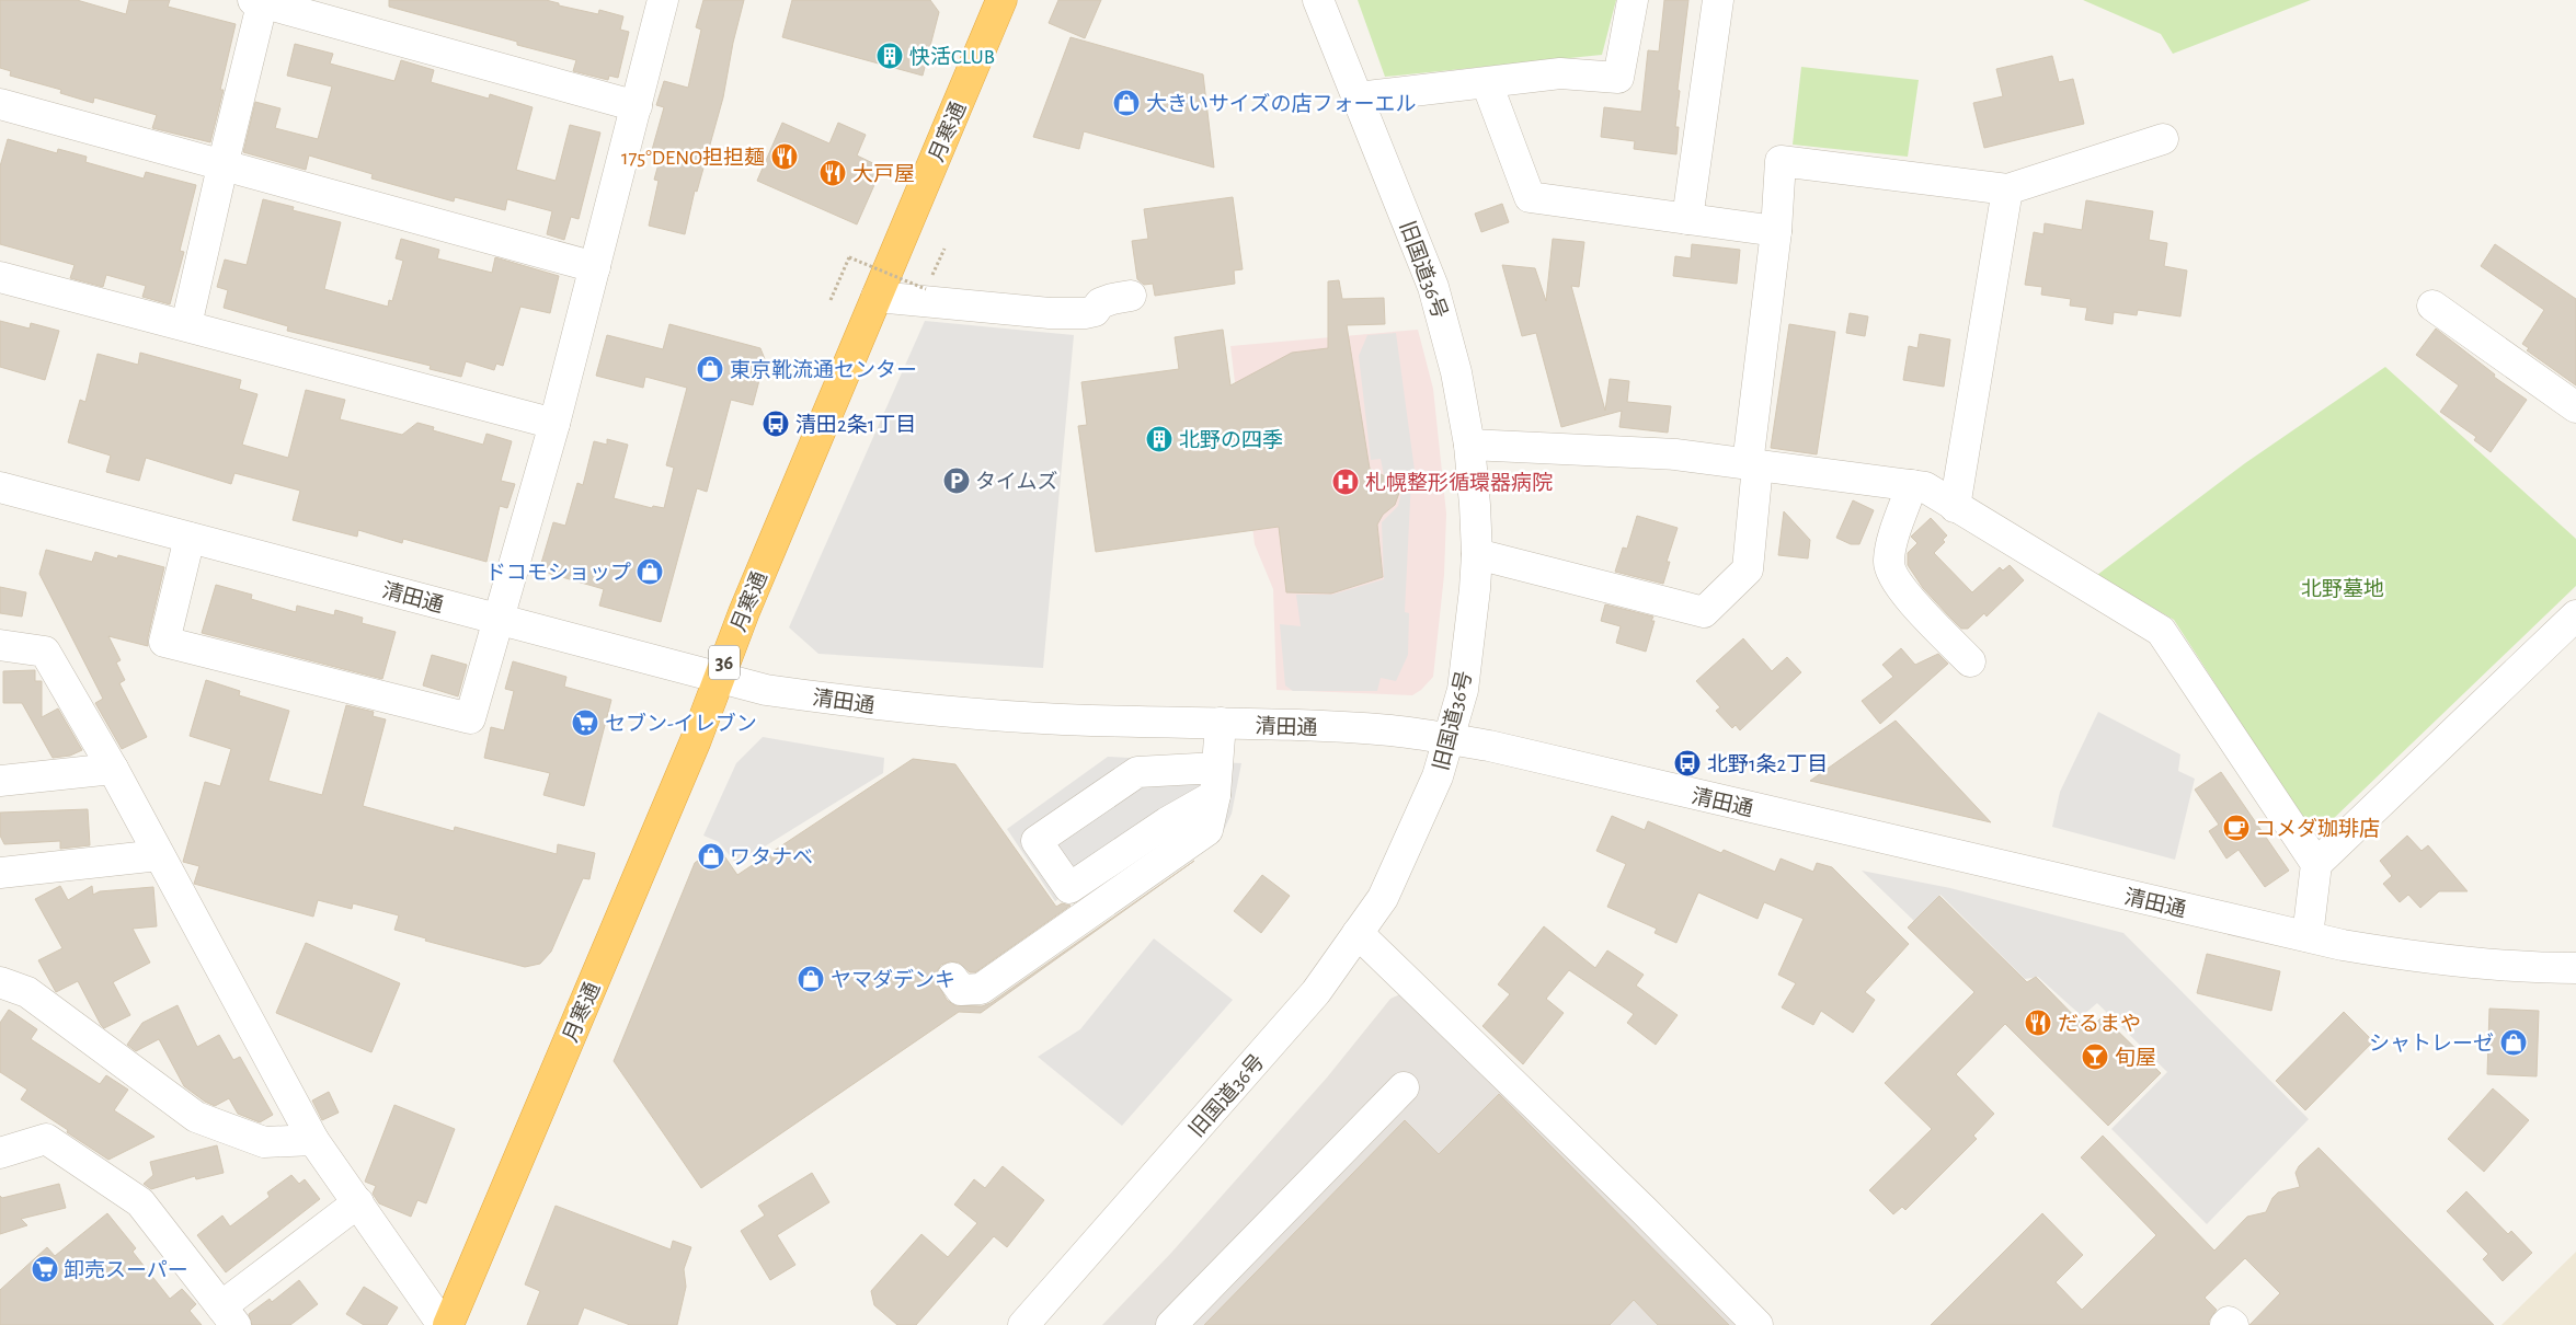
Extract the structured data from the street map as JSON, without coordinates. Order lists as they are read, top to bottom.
{
  "streets": {
    "highway": ["月寒通", "36"],
    "street": ["旧国道36号", "清田通"]
  },
  "crossings": [
    ["月寒通", "清田通"],
    ["旧国道36号", "清田通"]
  ],
  "parks": ["北野墓地"],
  "places": {
    "building": ["快活CLUB", "北野の四季"],
    "shop": [
      "大きいサイズの店フォーエル",
      "東京靴流通センター",
      "ドコモショップ",
      "ワタナベ",
      "ヤマダデンキ",
      "シャトレーゼ"
    ],
    "restaurant": ["175°DENO担担麺", "大戸屋", "だるまや"],
    "bus stop": ["清田2条1丁目", "北野1条2丁目"],
    "parking": ["タイムズ"],
    "hospital": ["札幌整形循環器病院"],
    "supermarket": ["セブン-イレブン", "卸売スーパー"],
    "cafe": ["コメダ珈琲店"],
    "bar": ["旬屋"]
  }
}
